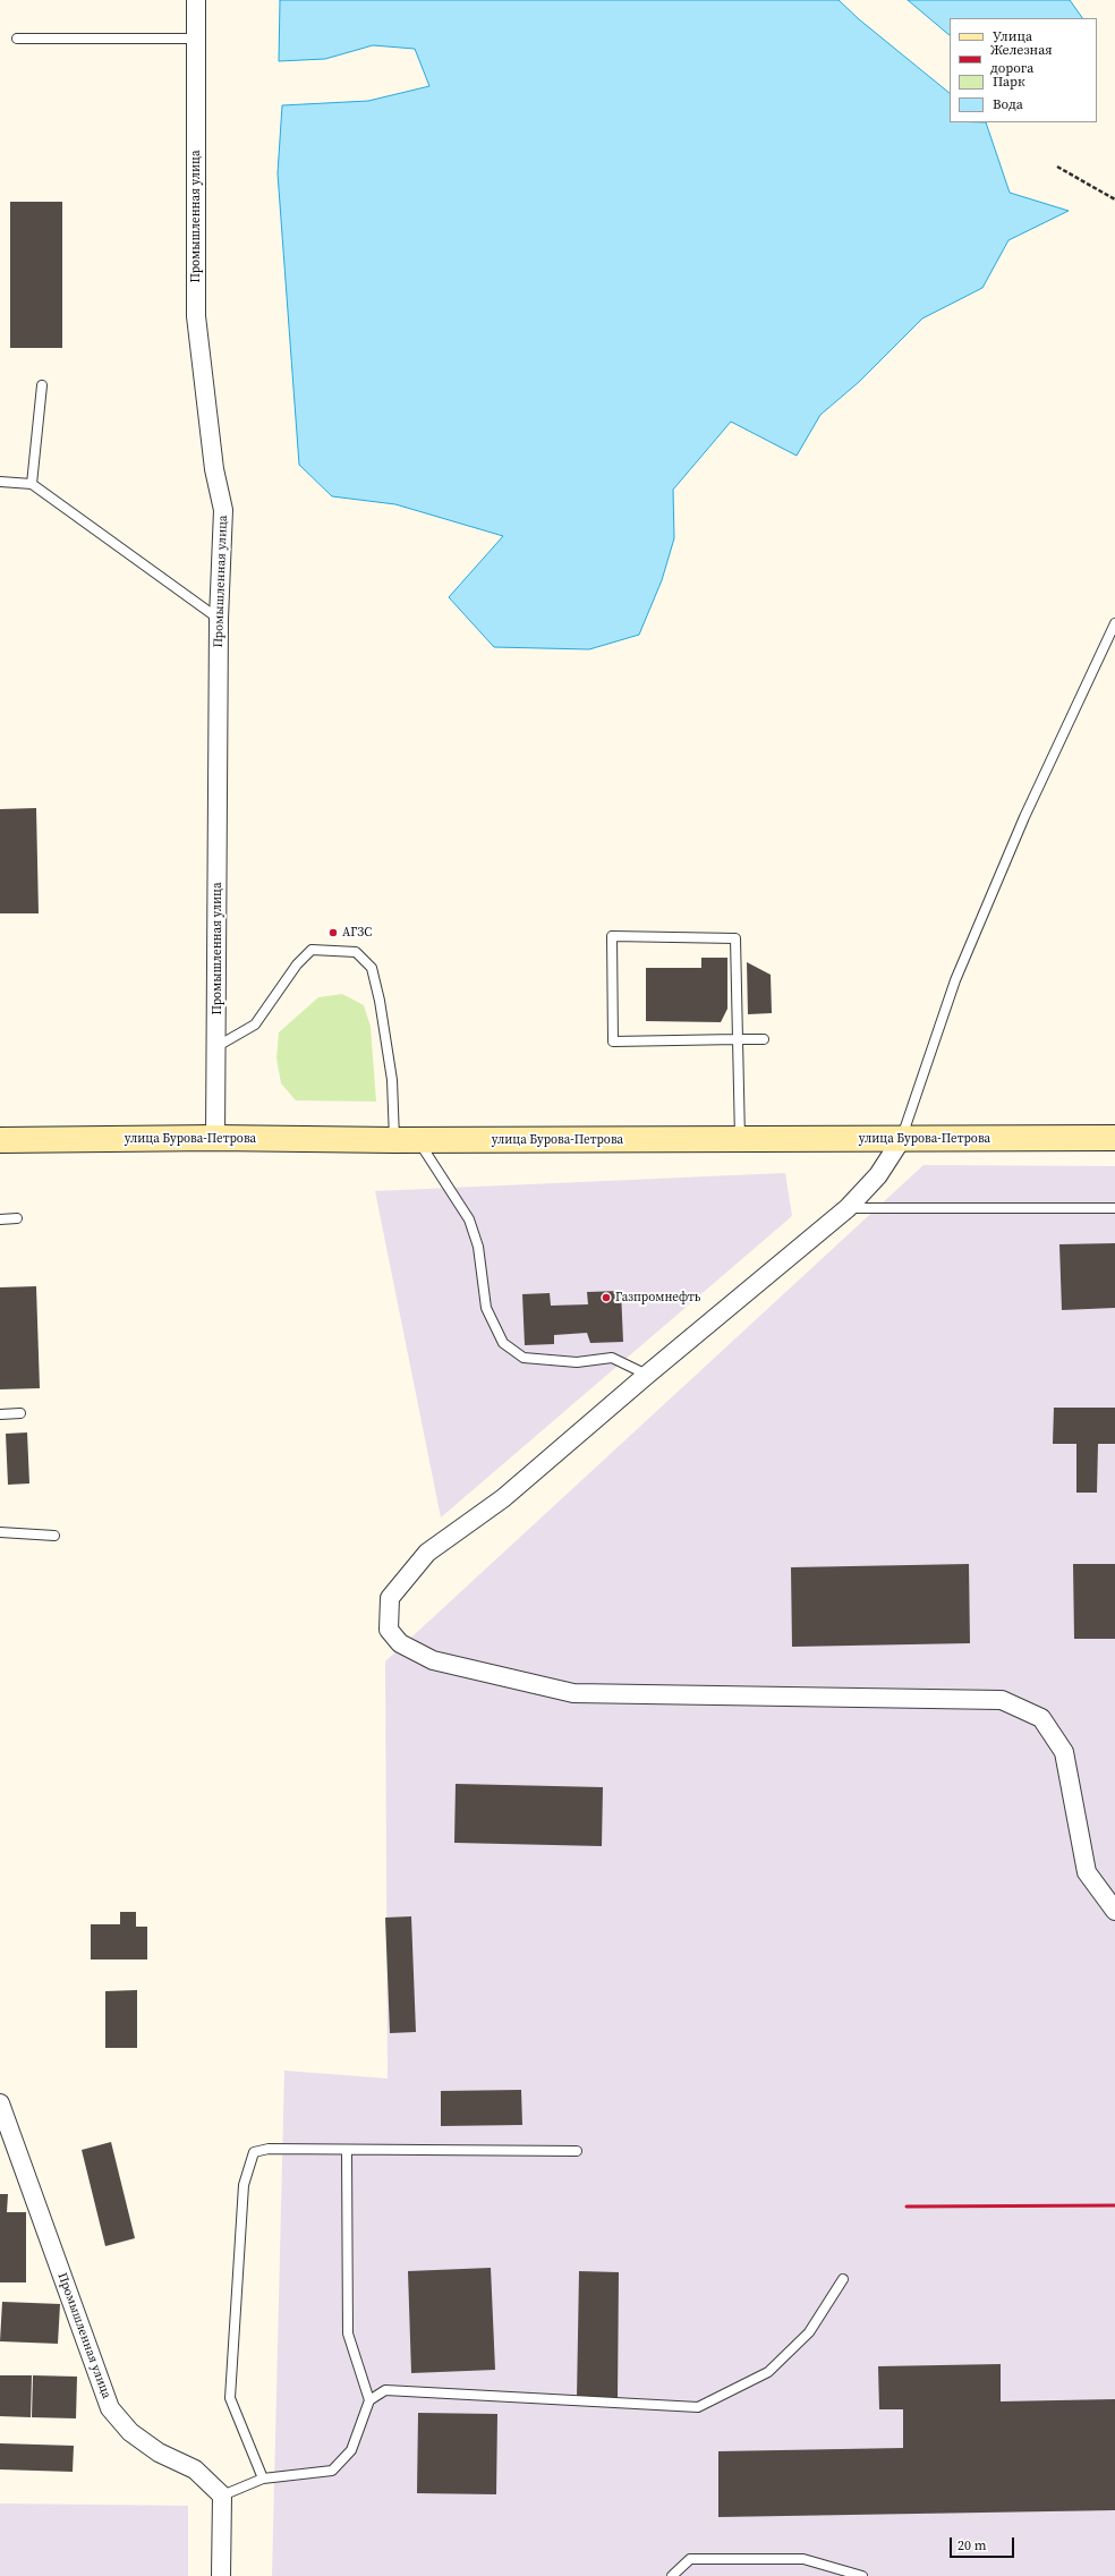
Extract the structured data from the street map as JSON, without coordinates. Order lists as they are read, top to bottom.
{
  "streets": {
    "main road": ["улица Бурова-Петрова"],
    "street": ["Промышленная улица"]
  },
  "crossings": [
    ["Промышленная улица", "улица Бурова-Петрова"]
  ],
  "places": ["АГЗС", "Газпромнефть"],
  "legend": [
    "Улица",
    "Железная дорога",
    "Парк",
    "Вода"
  ],
  "scale_bar": "20 m"
}
